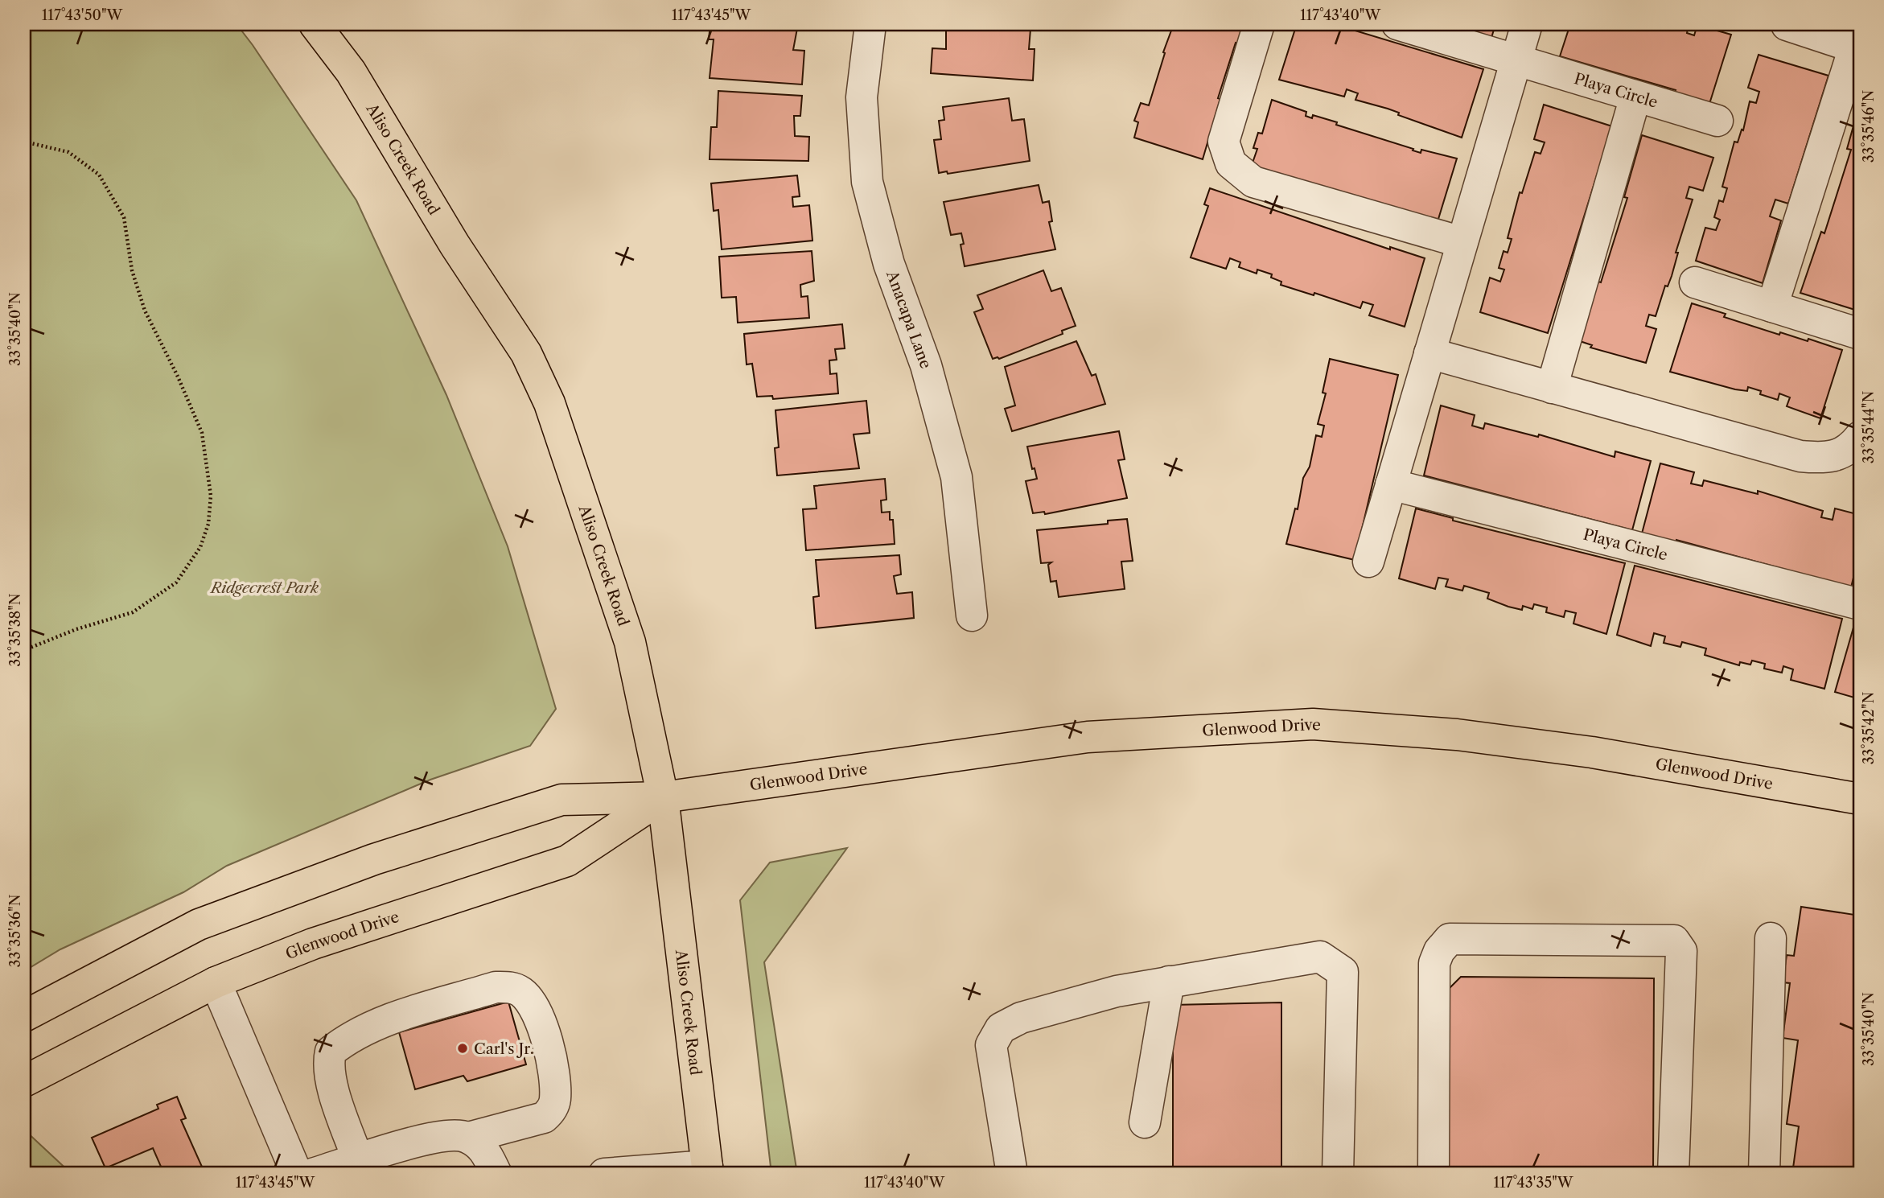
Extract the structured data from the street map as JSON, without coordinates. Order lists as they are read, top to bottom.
{
  "streets": {
    "main road": ["Aliso Creek Road", "Glenwood Drive"],
    "street": ["Playa Circle", "Anacapa Lane"]
  },
  "crossings": [
    ["Aliso Creek Road", "Glenwood Drive"]
  ],
  "parks": ["Ridgecrest Park"],
  "places": ["Carl's Jr."],
  "coordinates": [
    "117°43'50\"W",
    "117°43'45\"W",
    "117°43'40\"W",
    "33°35'46\"N",
    "33°35'40\"N",
    "33°35'44\"N",
    "33°35'38\"N",
    "33°35'42\"N",
    "33°35'36\"N",
    "117°43'35\"W"
  ]
}
